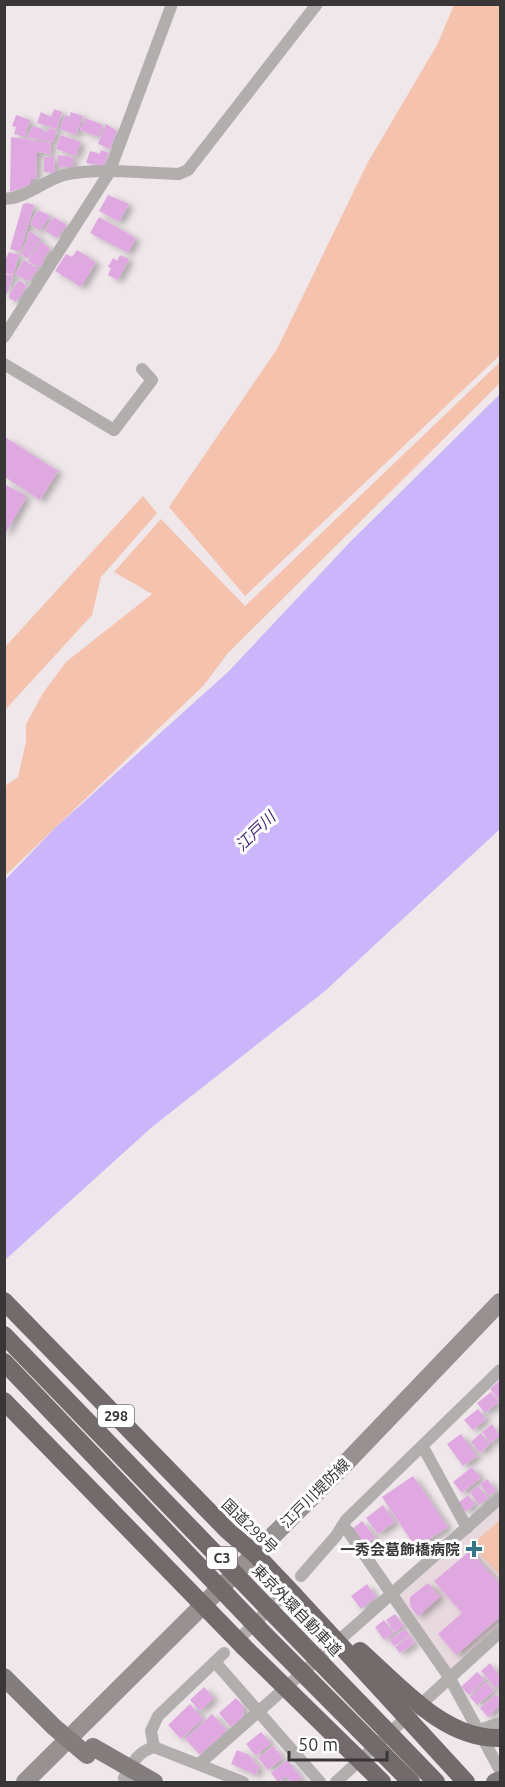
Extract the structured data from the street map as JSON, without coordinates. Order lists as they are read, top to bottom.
{
  "streets": {
    "highway": [
      "298",
      "国道298号",
      "C3",
      "東京外環自動車道"
    ],
    "main road": ["江戸川堤防線"]
  },
  "crossings": [
    ["江戸川堤防線", "国道298号"]
  ],
  "water": ["江戸川"],
  "places": {
    "health": ["一秀会葛飾橋病院"]
  },
  "scale_bar": "50 m"
}
